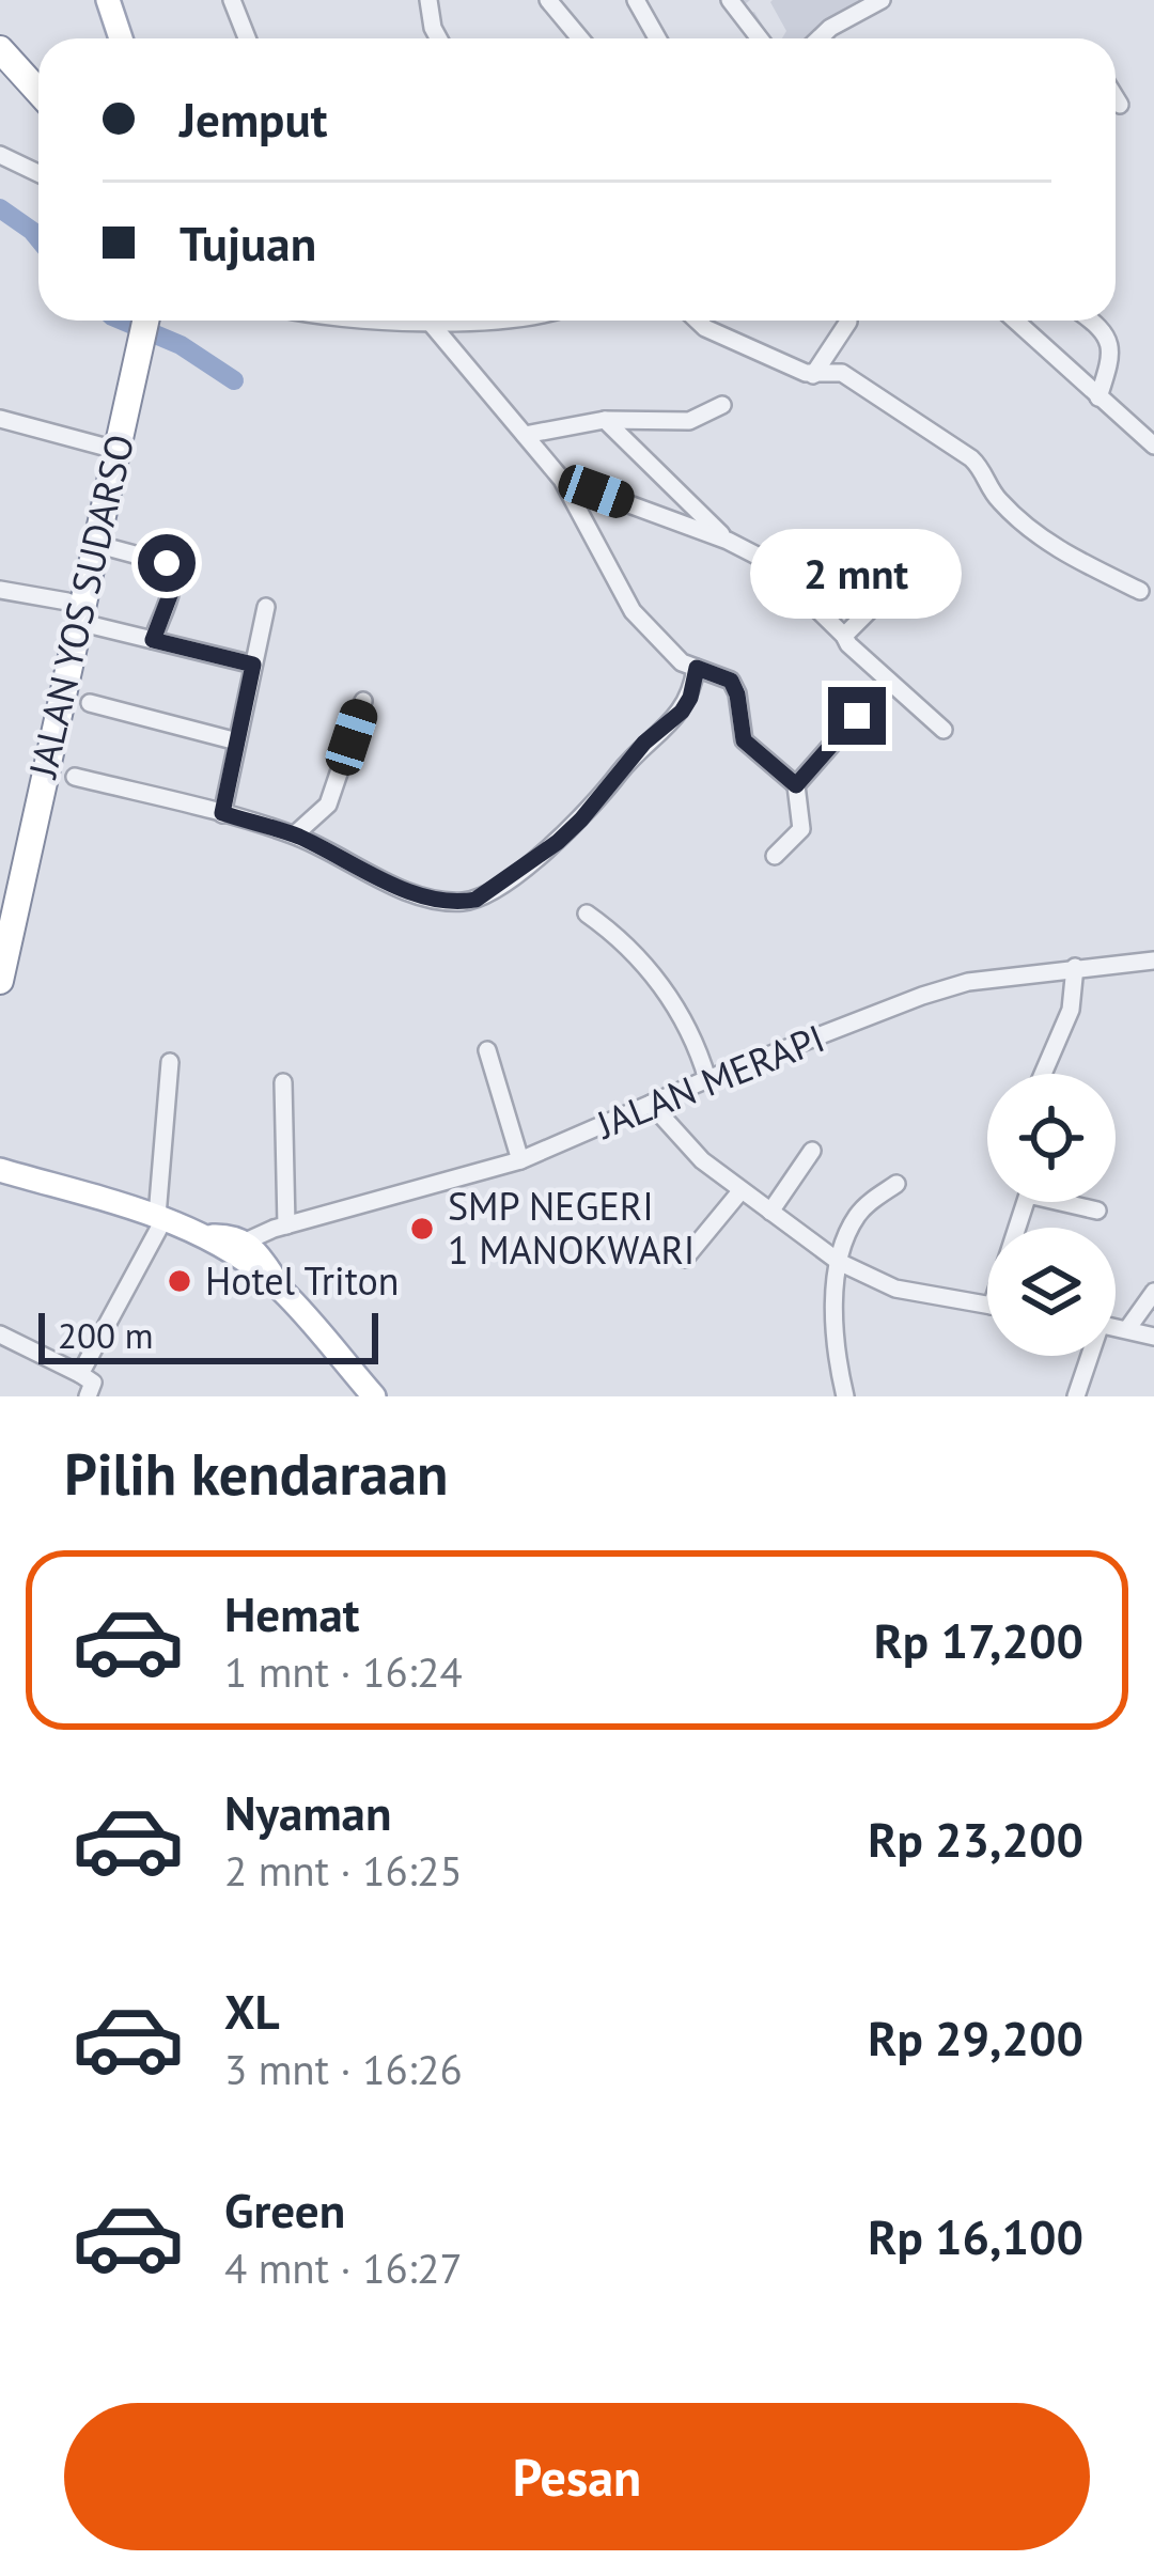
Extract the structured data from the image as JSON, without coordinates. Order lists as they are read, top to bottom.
{
  "streets": {
    "highway": ["JALAN YOS SUDARSO"],
    "street": ["JALAN MERAPI"]
  },
  "places": ["SMP NEGERI 1 MANOKWARI", "Hotel Triton"],
  "scale_bar": "200 m",
  "page": {
    "banner": ["Jemput", "Tujuan"],
    "bubble": "2 mnt",
    "scale": "200 m",
    "heading": "Pilih kendaraan",
    "list": [
      {
        "name": "Hemat",
        "note": "1 mnt · 16:24",
        "value": "Rp 17,200"
      },
      {
        "name": "Nyaman",
        "note": "2 mnt · 16:25",
        "value": "Rp 23,200"
      },
      {
        "name": "XL",
        "note": "3 mnt · 16:26",
        "value": "Rp 29,200"
      },
      {
        "name": "Green",
        "note": "4 mnt · 16:27",
        "value": "Rp 16,100"
      }
    ],
    "buttons": "Pesan"
  }
}
